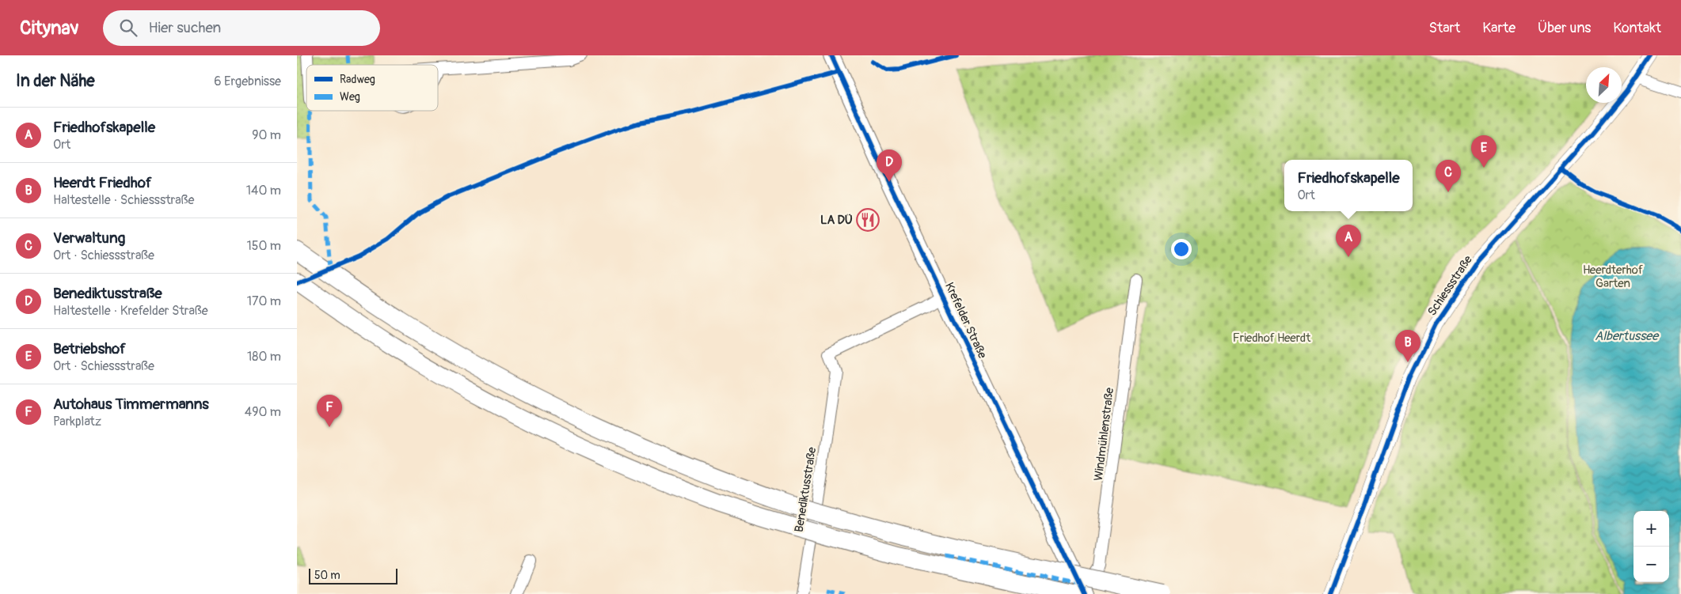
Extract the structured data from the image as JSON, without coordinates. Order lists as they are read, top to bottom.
{
  "streets": {
    "main road": ["Krefelder Straße"],
    "street": ["Schiessstraße", "Windmühlenstraße", "Benediktusstraße"]
  },
  "crossings": [
    ["Krefelder Straße", "Windmühlenstraße"],
    ["Krefelder Straße", "Benediktusstraße"]
  ],
  "water": ["Albertussee"],
  "parks": ["Heerdterhof Garten", "Friedhof Heerdt"],
  "places": {
    "restaurant": ["LA DÜ"]
  },
  "legend": ["Radweg", "Weg"],
  "scale_bar": "50 m",
  "north": "top right",
  "page": {
    "header": "Citynav",
    "search": "Hier suchen",
    "nav": [
      "Start",
      "Karte",
      "Über uns",
      "Kontakt"
    ],
    "heading": ["In der Nähe", "6 Ergebnisse"],
    "list": [
      {
        "mark": "A",
        "name": "Friedhofskapelle",
        "note": "Ort",
        "value": "90 m"
      },
      {
        "mark": "B",
        "name": "Heerdt Friedhof",
        "note": "Haltestelle · Schiessstraße",
        "value": "140 m"
      },
      {
        "mark": "C",
        "name": "Verwaltung",
        "note": "Ort · Schiessstraße",
        "value": "150 m"
      },
      {
        "mark": "D",
        "name": "Benediktusstraße",
        "note": "Haltestelle · Krefelder Straße",
        "value": "170 m"
      },
      {
        "mark": "E",
        "name": "Betriebshof",
        "note": "Ort · Schiessstraße",
        "value": "180 m"
      },
      {
        "mark": "F",
        "name": "Autohaus Timmermanns",
        "note": "Parkplatz",
        "value": "490 m"
      }
    ],
    "pins": [
      "E",
      "D",
      "C",
      "A",
      "B",
      "F"
    ],
    "popup": ["Friedhofskapelle", "Ort"],
    "map_buttons": ["+", "−"],
    "scale": "50 m"
  }
}
